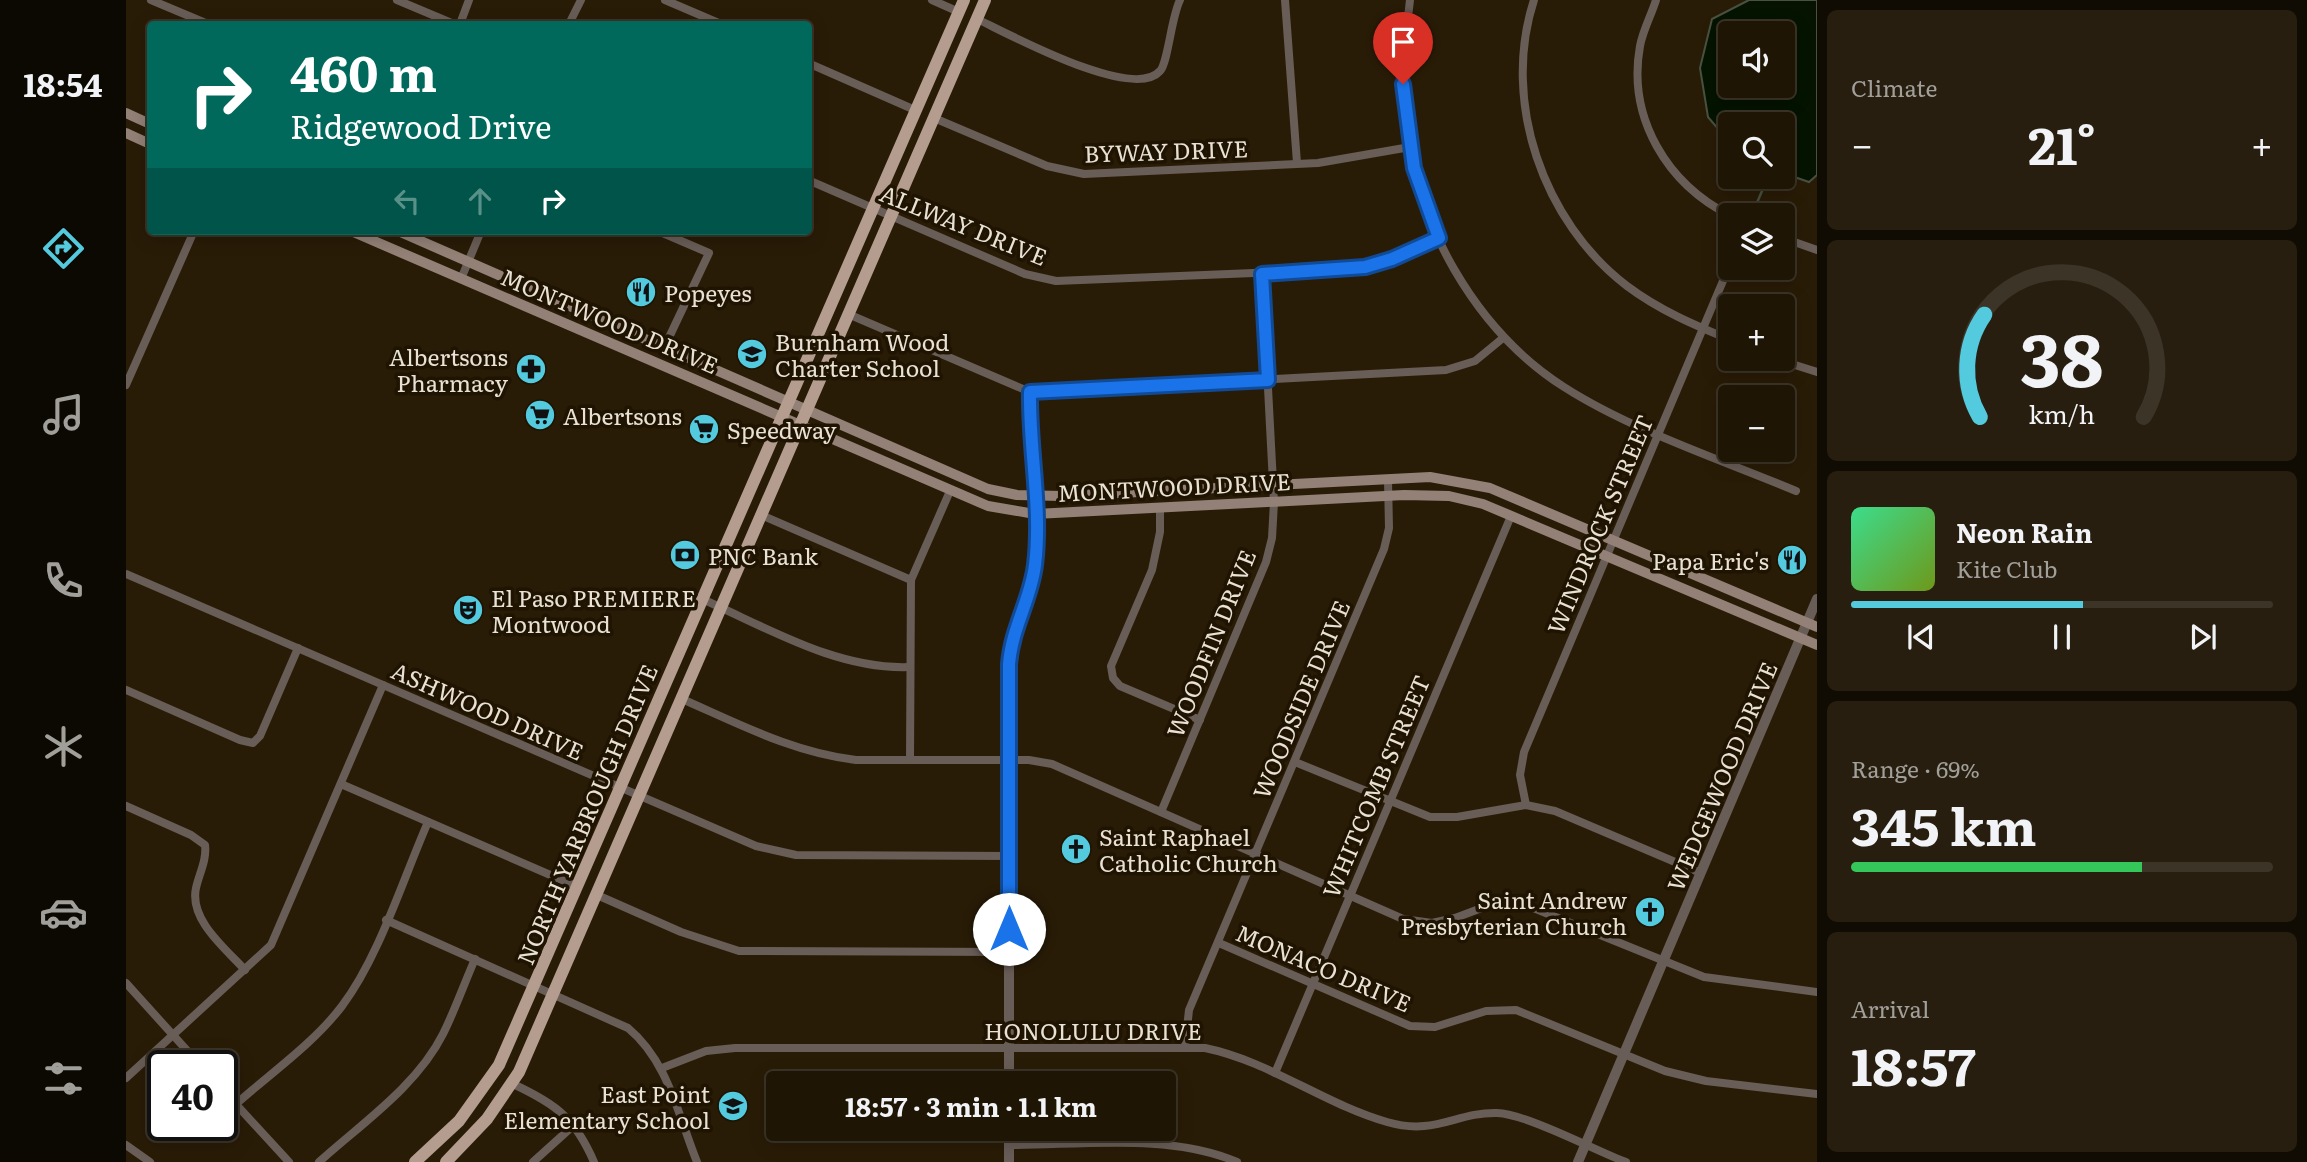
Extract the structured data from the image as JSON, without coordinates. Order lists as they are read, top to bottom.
{
  "streets": {
    "main road": ["MONTWOOD DRIVE", "NORTH YARBROUGH DRIVE"],
    "street": [
      "BYWAY DRIVE",
      "ALLWAY DRIVE",
      "WINDROCK STREET",
      "WOODFIN DRIVE",
      "WOODSIDE DRIVE",
      "ASHWOOD DRIVE",
      "WEDGEWOOD DRIVE",
      "WHITCOMB STREET",
      "MONACO DRIVE",
      "HONOLULU DRIVE"
    ]
  },
  "crossings": [
    ["BYWAY DRIVE", "NORTH YARBROUGH DRIVE"],
    ["ALLWAY DRIVE", "WOODFIN DRIVE"],
    ["ALLWAY DRIVE", "NORTH YARBROUGH DRIVE"],
    ["MONTWOOD DRIVE", "WINDROCK STREET"],
    ["MONTWOOD DRIVE", "WOODFIN DRIVE"],
    ["MONTWOOD DRIVE", "WOODSIDE DRIVE"],
    ["MONTWOOD DRIVE", "WEDGEWOOD DRIVE"],
    ["MONTWOOD DRIVE", "WHITCOMB STREET"],
    ["MONTWOOD DRIVE", "NORTH YARBROUGH DRIVE"],
    ["WOODSIDE DRIVE", "MONACO DRIVE"],
    ["WOODSIDE DRIVE", "HONOLULU DRIVE"],
    ["ASHWOOD DRIVE", "NORTH YARBROUGH DRIVE"],
    ["WEDGEWOOD DRIVE", "MONACO DRIVE"],
    ["WEDGEWOOD DRIVE", "HONOLULU DRIVE"],
    ["WHITCOMB STREET", "MONACO DRIVE"],
    ["WHITCOMB STREET", "HONOLULU DRIVE"]
  ],
  "places": {
    "restaurant": ["Popeyes", "Papa Eric's"],
    "school or university": ["Burnham Wood Charter School", "East Point Elementary School"],
    "pharmacy": ["Albertsons Pharmacy"],
    "supermarket": ["Albertsons", "Speedway"],
    "bank": ["PNC Bank"],
    "theatre": ["El Paso PREMIERE Montwood"],
    "church": ["Saint Raphael Catholic Church", "Saint Andrew Presbyterian Church"]
  },
  "page": {
    "tabs": "18:54",
    "tile": [
      "Climate",
      ["Range · 69%", "345 km"],
      ["Arrival", "18:57"]
    ],
    "map_buttons": ["+", "−"],
    "turn": ["460 m", "Ridgewood Drive"],
    "heat": ["−", "21°", "+"],
    "song": ["Neon Rain", "Kite Club"],
    "limit": "40",
    "trip": "18:57 · 3 min · 1.1 km",
    "gauge": ["38", "km/h"]
  }
}
